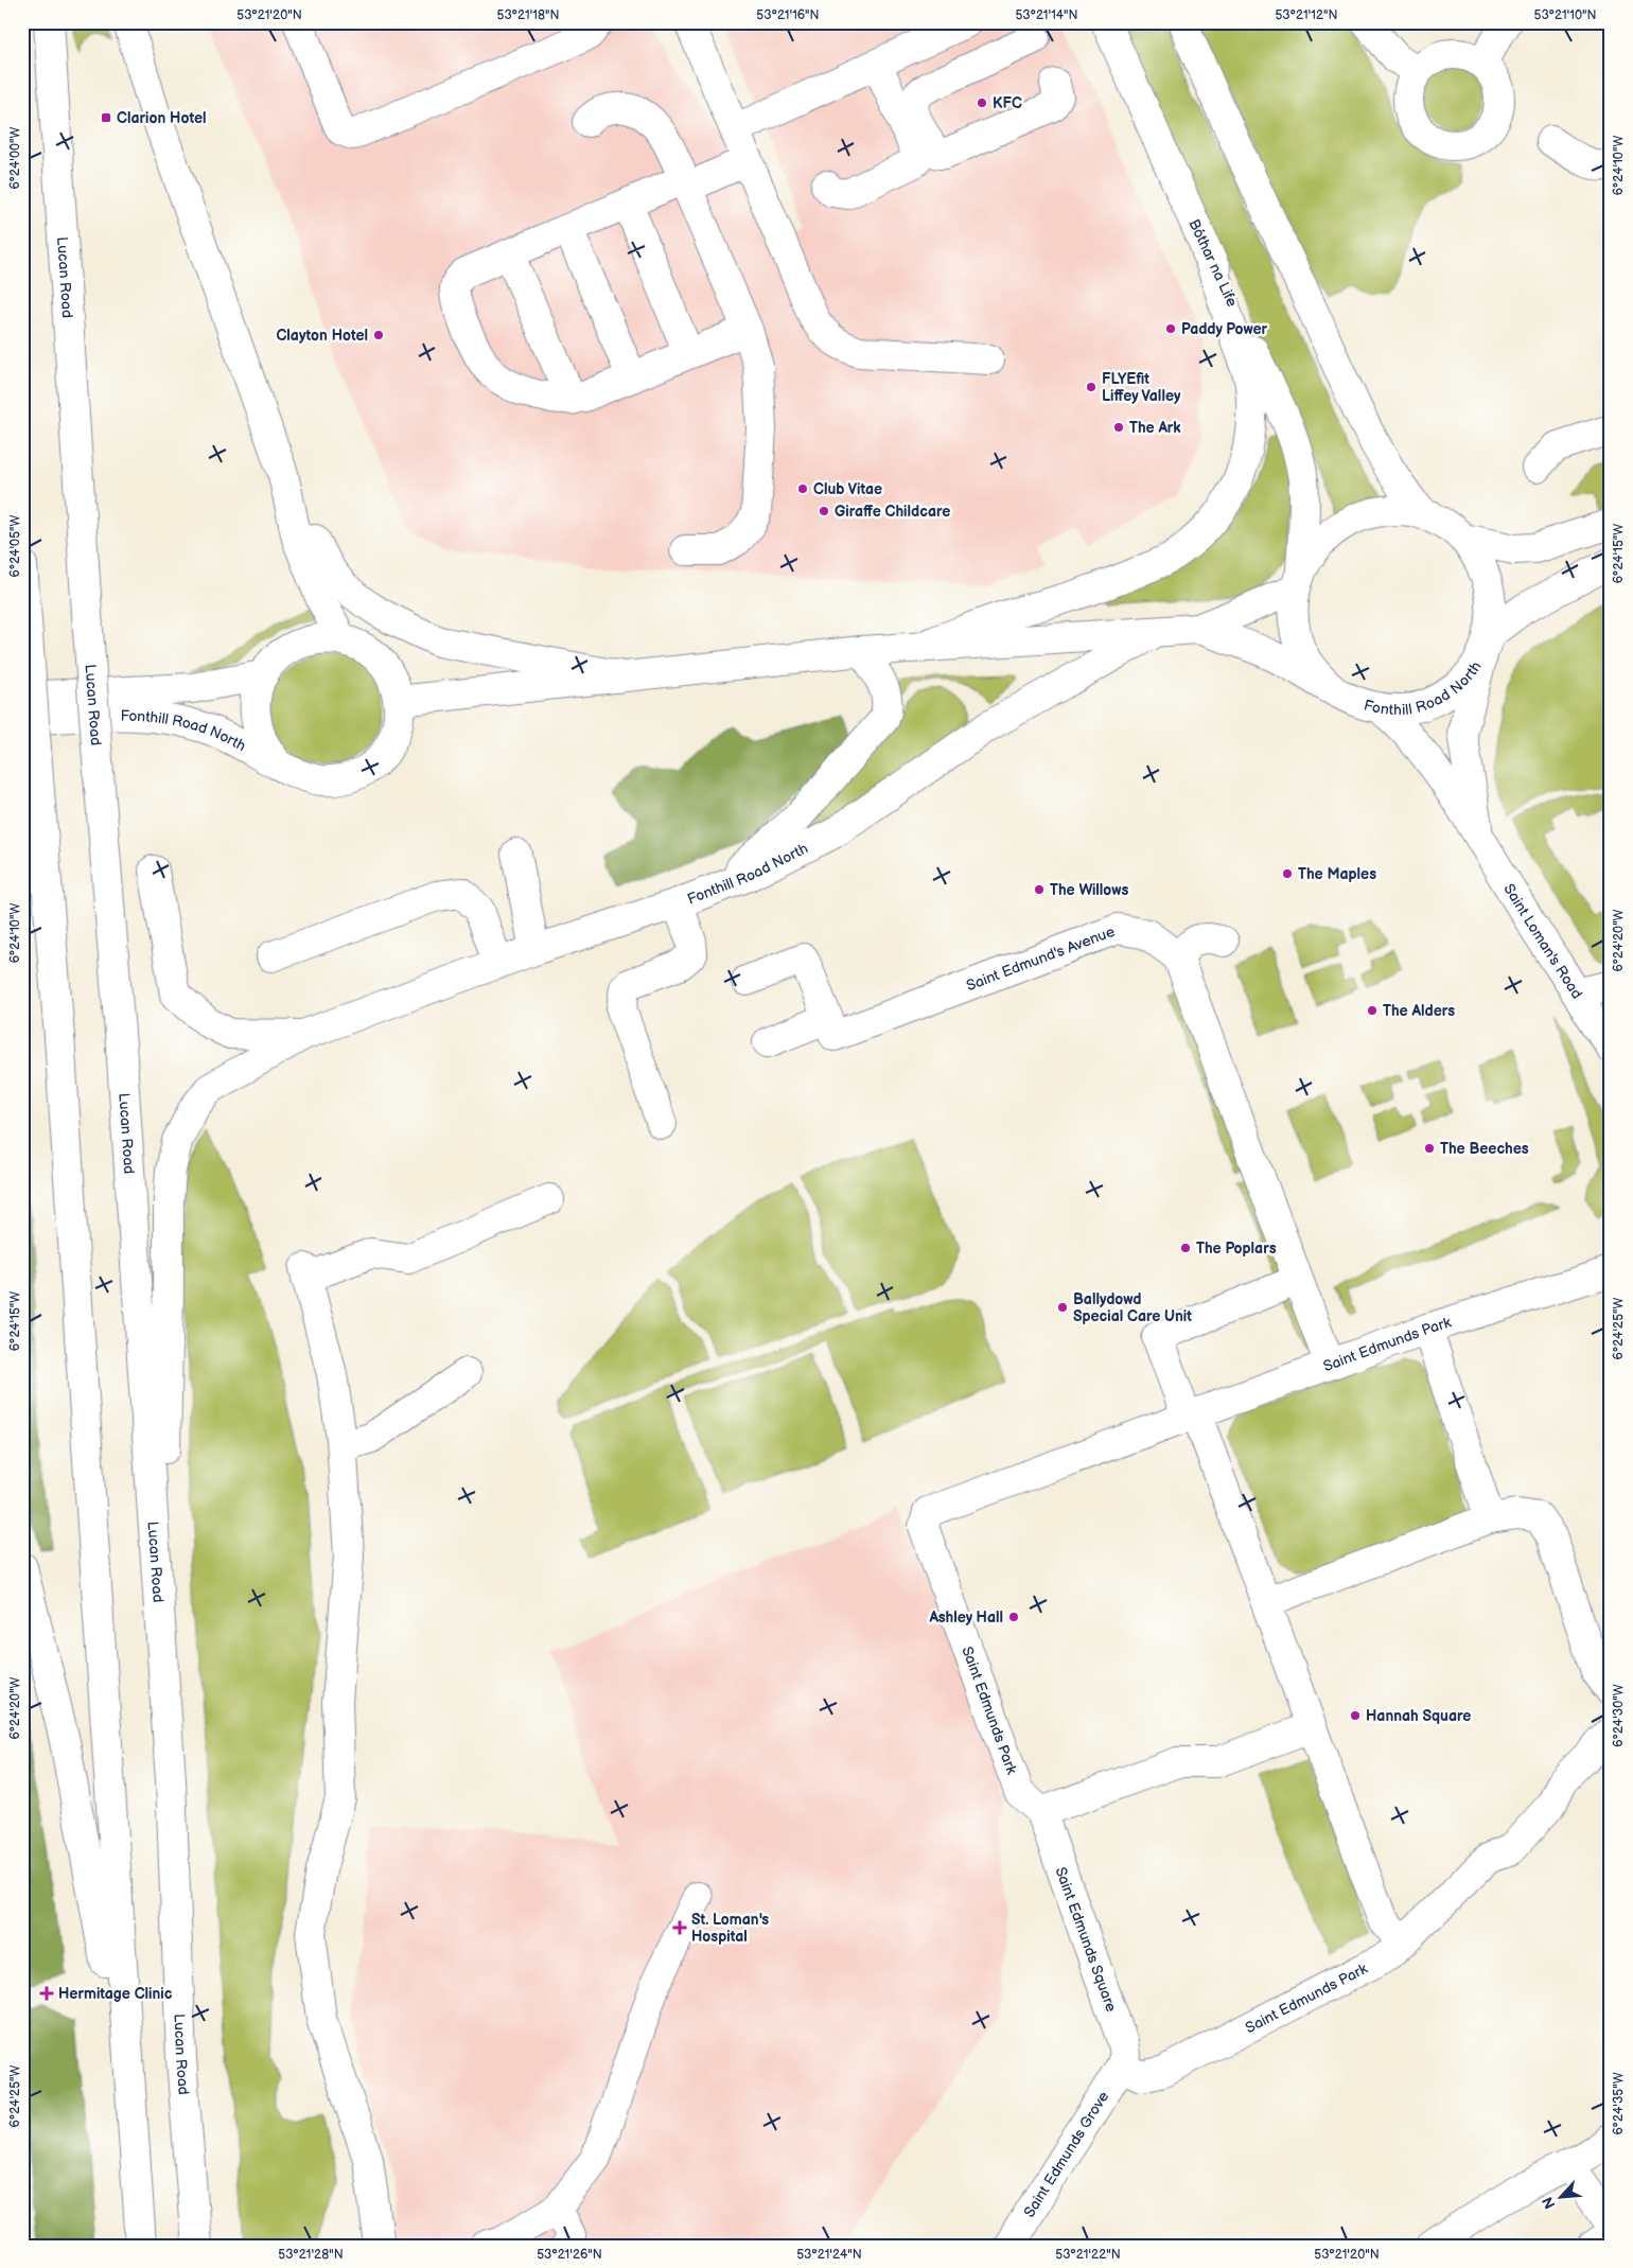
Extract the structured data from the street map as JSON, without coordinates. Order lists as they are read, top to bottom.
{
  "streets": {
    "main road": [
      "Bóthar na Life",
      "Lucan Road",
      "Fonthill Road North",
      "Saint Loman's Road",
      "Saint Edmund's Avenue",
      "Saint Edmunds Park",
      "Saint Edmunds Square",
      "Saint Edmunds Grove"
    ]
  },
  "crossings": [
    ["Bóthar na Life", "Fonthill Road North"],
    ["Fonthill Road North", "Saint Loman's Road"],
    ["Saint Edmunds Park", "Saint Edmunds Square"],
    ["Saint Edmunds Park", "Saint Edmunds Grove"],
    ["Saint Edmunds Square", "Saint Edmunds Grove"]
  ],
  "places": {
    "other": [
      "KFC",
      "Paddy Power",
      "Clayton Hotel",
      "FLYEfit Liffey Valley",
      "The Ark",
      "Club Vitae",
      "Giraffe Childcare",
      "The Maples",
      "The Willows",
      "The Alders",
      "The Beeches",
      "The Poplars",
      "Ballydowd Special Care Unit",
      "Ashley Hall",
      "Hannah Square"
    ],
    "transit": ["Clarion Hotel"],
    "health": ["St. Loman's Hospital", "Hermitage Clinic"]
  },
  "north": "bottom left",
  "coordinates": [
    "53°21'20\"N",
    "53°21'18\"N",
    "53°21'16\"N",
    "53°21'14\"N",
    "53°21'12\"N",
    "53°21'10\"N",
    "6°24'00\"W",
    "6°24'10\"W",
    "6°24'05\"W",
    "6°24'15\"W",
    "6°24'20\"W",
    "6°24'25\"W",
    "6°24'30\"W",
    "6°24'35\"W",
    "53°21'28\"N",
    "53°21'26\"N",
    "53°21'24\"N",
    "53°21'22\"N"
  ]
}
